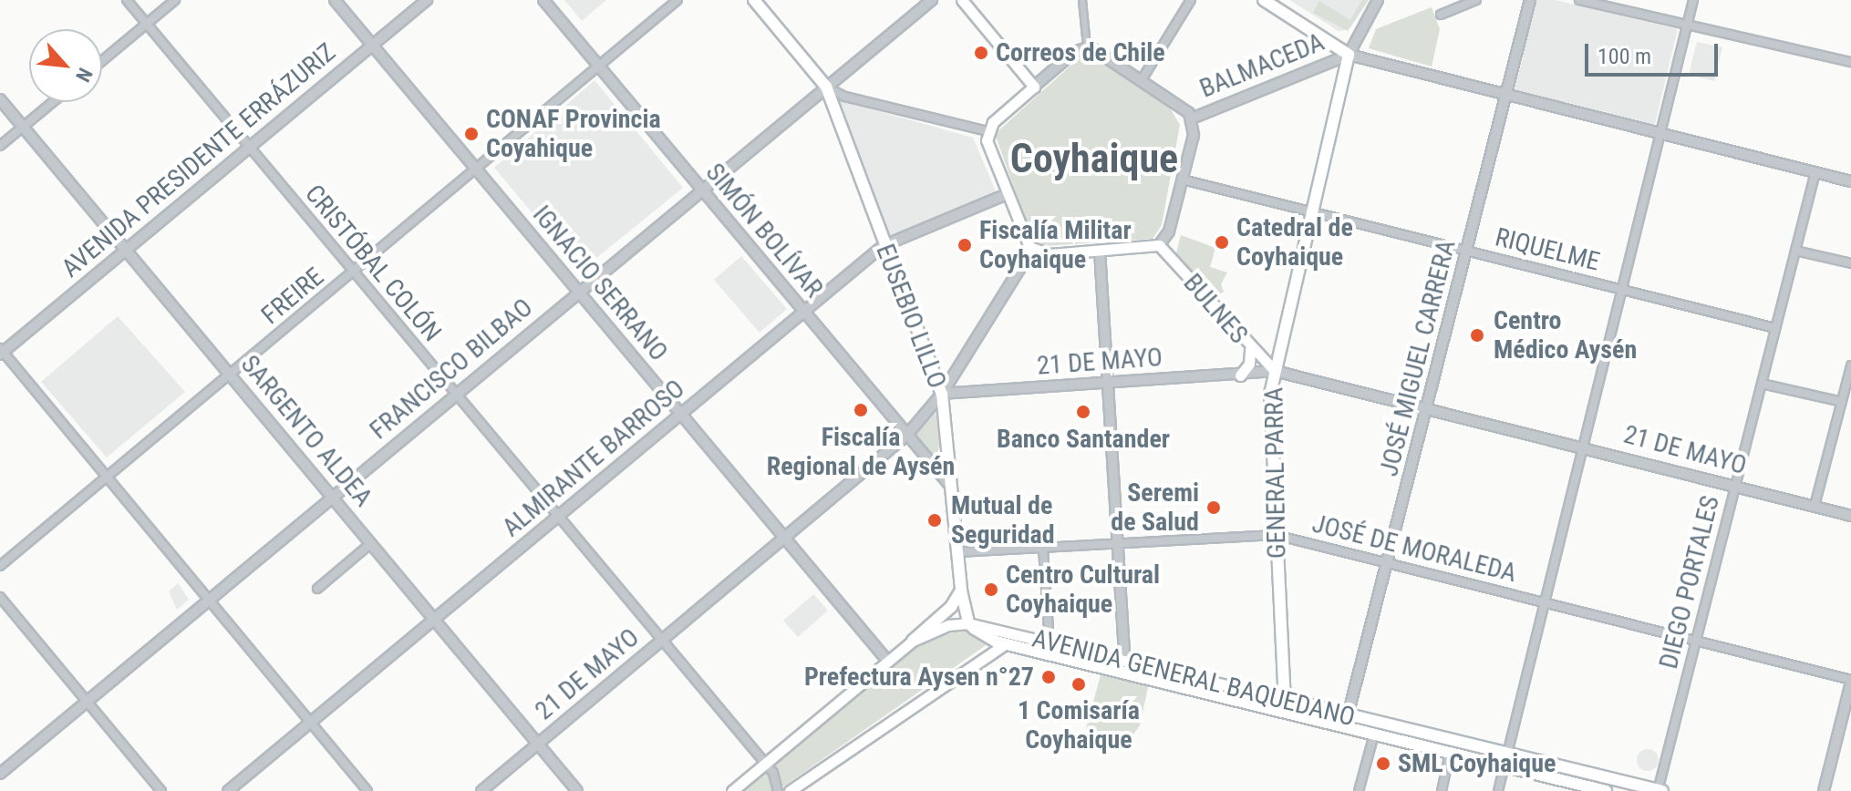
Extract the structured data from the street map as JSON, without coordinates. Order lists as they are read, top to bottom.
{
  "streets": {
    "main road": [
      "BULNES",
      "EUSEBIO LILLO",
      "GENERAL PARRA",
      "AVENIDA GENERAL BAQUEDANO"
    ],
    "street": [
      "BALMACEDA",
      "AVENIDA PRESIDENTE ERRÁZURIZ",
      "SIMÓN BOLÍVAR",
      "RIQUELME",
      "CRISTÓBAL COLÓN",
      "IGNACIO SERRANO",
      "FREIRE",
      "JOSÉ MIGUEL CARRERA",
      "21 DE MAYO",
      "FRANCISCO BILBAO",
      "SARGENTO ALDEA",
      "ALMIRANTE BARROSO",
      "JOSÉ DE MORALEDA",
      "DIEGO PORTALES"
    ]
  },
  "crossings": [
    ["BALMACEDA", "RIQUELME"],
    ["BALMACEDA", "BULNES"],
    ["BALMACEDA", "ALMIRANTE BARROSO"],
    ["BALMACEDA", "GENERAL PARRA"],
    ["AVENIDA PRESIDENTE ERRÁZURIZ", "CRISTÓBAL COLÓN"],
    ["AVENIDA PRESIDENTE ERRÁZURIZ", "IGNACIO SERRANO"],
    ["AVENIDA PRESIDENTE ERRÁZURIZ", "SARGENTO ALDEA"],
    ["SIMÓN BOLÍVAR", "FREIRE"],
    ["SIMÓN BOLÍVAR", "EUSEBIO LILLO"],
    ["SIMÓN BOLÍVAR", "21 DE MAYO"],
    ["SIMÓN BOLÍVAR", "FRANCISCO BILBAO"],
    ["SIMÓN BOLÍVAR", "ALMIRANTE BARROSO"],
    ["RIQUELME", "BULNES"],
    ["RIQUELME", "JOSÉ MIGUEL CARRERA"],
    ["RIQUELME", "ALMIRANTE BARROSO"],
    ["RIQUELME", "GENERAL PARRA"],
    ["RIQUELME", "DIEGO PORTALES"],
    ["CRISTÓBAL COLÓN", "FREIRE"],
    ["CRISTÓBAL COLÓN", "21 DE MAYO"],
    ["CRISTÓBAL COLÓN", "FRANCISCO BILBAO"],
    ["CRISTÓBAL COLÓN", "ALMIRANTE BARROSO"],
    ["CRISTÓBAL COLÓN", "AVENIDA GENERAL BAQUEDANO"],
    ["IGNACIO SERRANO", "FREIRE"],
    ["IGNACIO SERRANO", "21 DE MAYO"],
    ["IGNACIO SERRANO", "FRANCISCO BILBAO"],
    ["IGNACIO SERRANO", "ALMIRANTE BARROSO"],
    ["IGNACIO SERRANO", "AVENIDA GENERAL BAQUEDANO"],
    ["FREIRE", "SARGENTO ALDEA"],
    ["BULNES", "21 DE MAYO"],
    ["BULNES", "ALMIRANTE BARROSO"],
    ["BULNES", "GENERAL PARRA"],
    ["EUSEBIO LILLO", "21 DE MAYO"],
    ["EUSEBIO LILLO", "FRANCISCO BILBAO"],
    ["EUSEBIO LILLO", "ALMIRANTE BARROSO"],
    ["EUSEBIO LILLO", "JOSÉ DE MORALEDA"],
    ["EUSEBIO LILLO", "AVENIDA GENERAL BAQUEDANO"],
    ["JOSÉ MIGUEL CARRERA", "21 DE MAYO"],
    ["JOSÉ MIGUEL CARRERA", "JOSÉ DE MORALEDA"],
    ["JOSÉ MIGUEL CARRERA", "AVENIDA GENERAL BAQUEDANO"],
    ["21 DE MAYO", "SARGENTO ALDEA"],
    ["21 DE MAYO", "GENERAL PARRA"],
    ["21 DE MAYO", "DIEGO PORTALES"],
    ["FRANCISCO BILBAO", "SARGENTO ALDEA"],
    ["SARGENTO ALDEA", "ALMIRANTE BARROSO"],
    ["GENERAL PARRA", "JOSÉ DE MORALEDA"],
    ["GENERAL PARRA", "AVENIDA GENERAL BAQUEDANO"],
    ["JOSÉ DE MORALEDA", "DIEGO PORTALES"],
    ["DIEGO PORTALES", "AVENIDA GENERAL BAQUEDANO"]
  ],
  "districts": ["Coyhaique"],
  "places": [
    "Correos de Chile",
    "CONAF Provincia Coyahique",
    "Catedral de Coyhaique",
    "Fiscalía Militar Coyhaique",
    "Centro Médico Aysén",
    "Fiscalía Regional de Aysén",
    "Banco Santander",
    "Seremi de Salud",
    "Mutual de Seguridad",
    "Centro Cultural Coyhaique",
    "Prefectura Aysen n°27",
    "1 Comisaría Coyhaique",
    "SML Coyhaique"
  ],
  "scale_bar": "100 m",
  "north": "bottom right"
}
